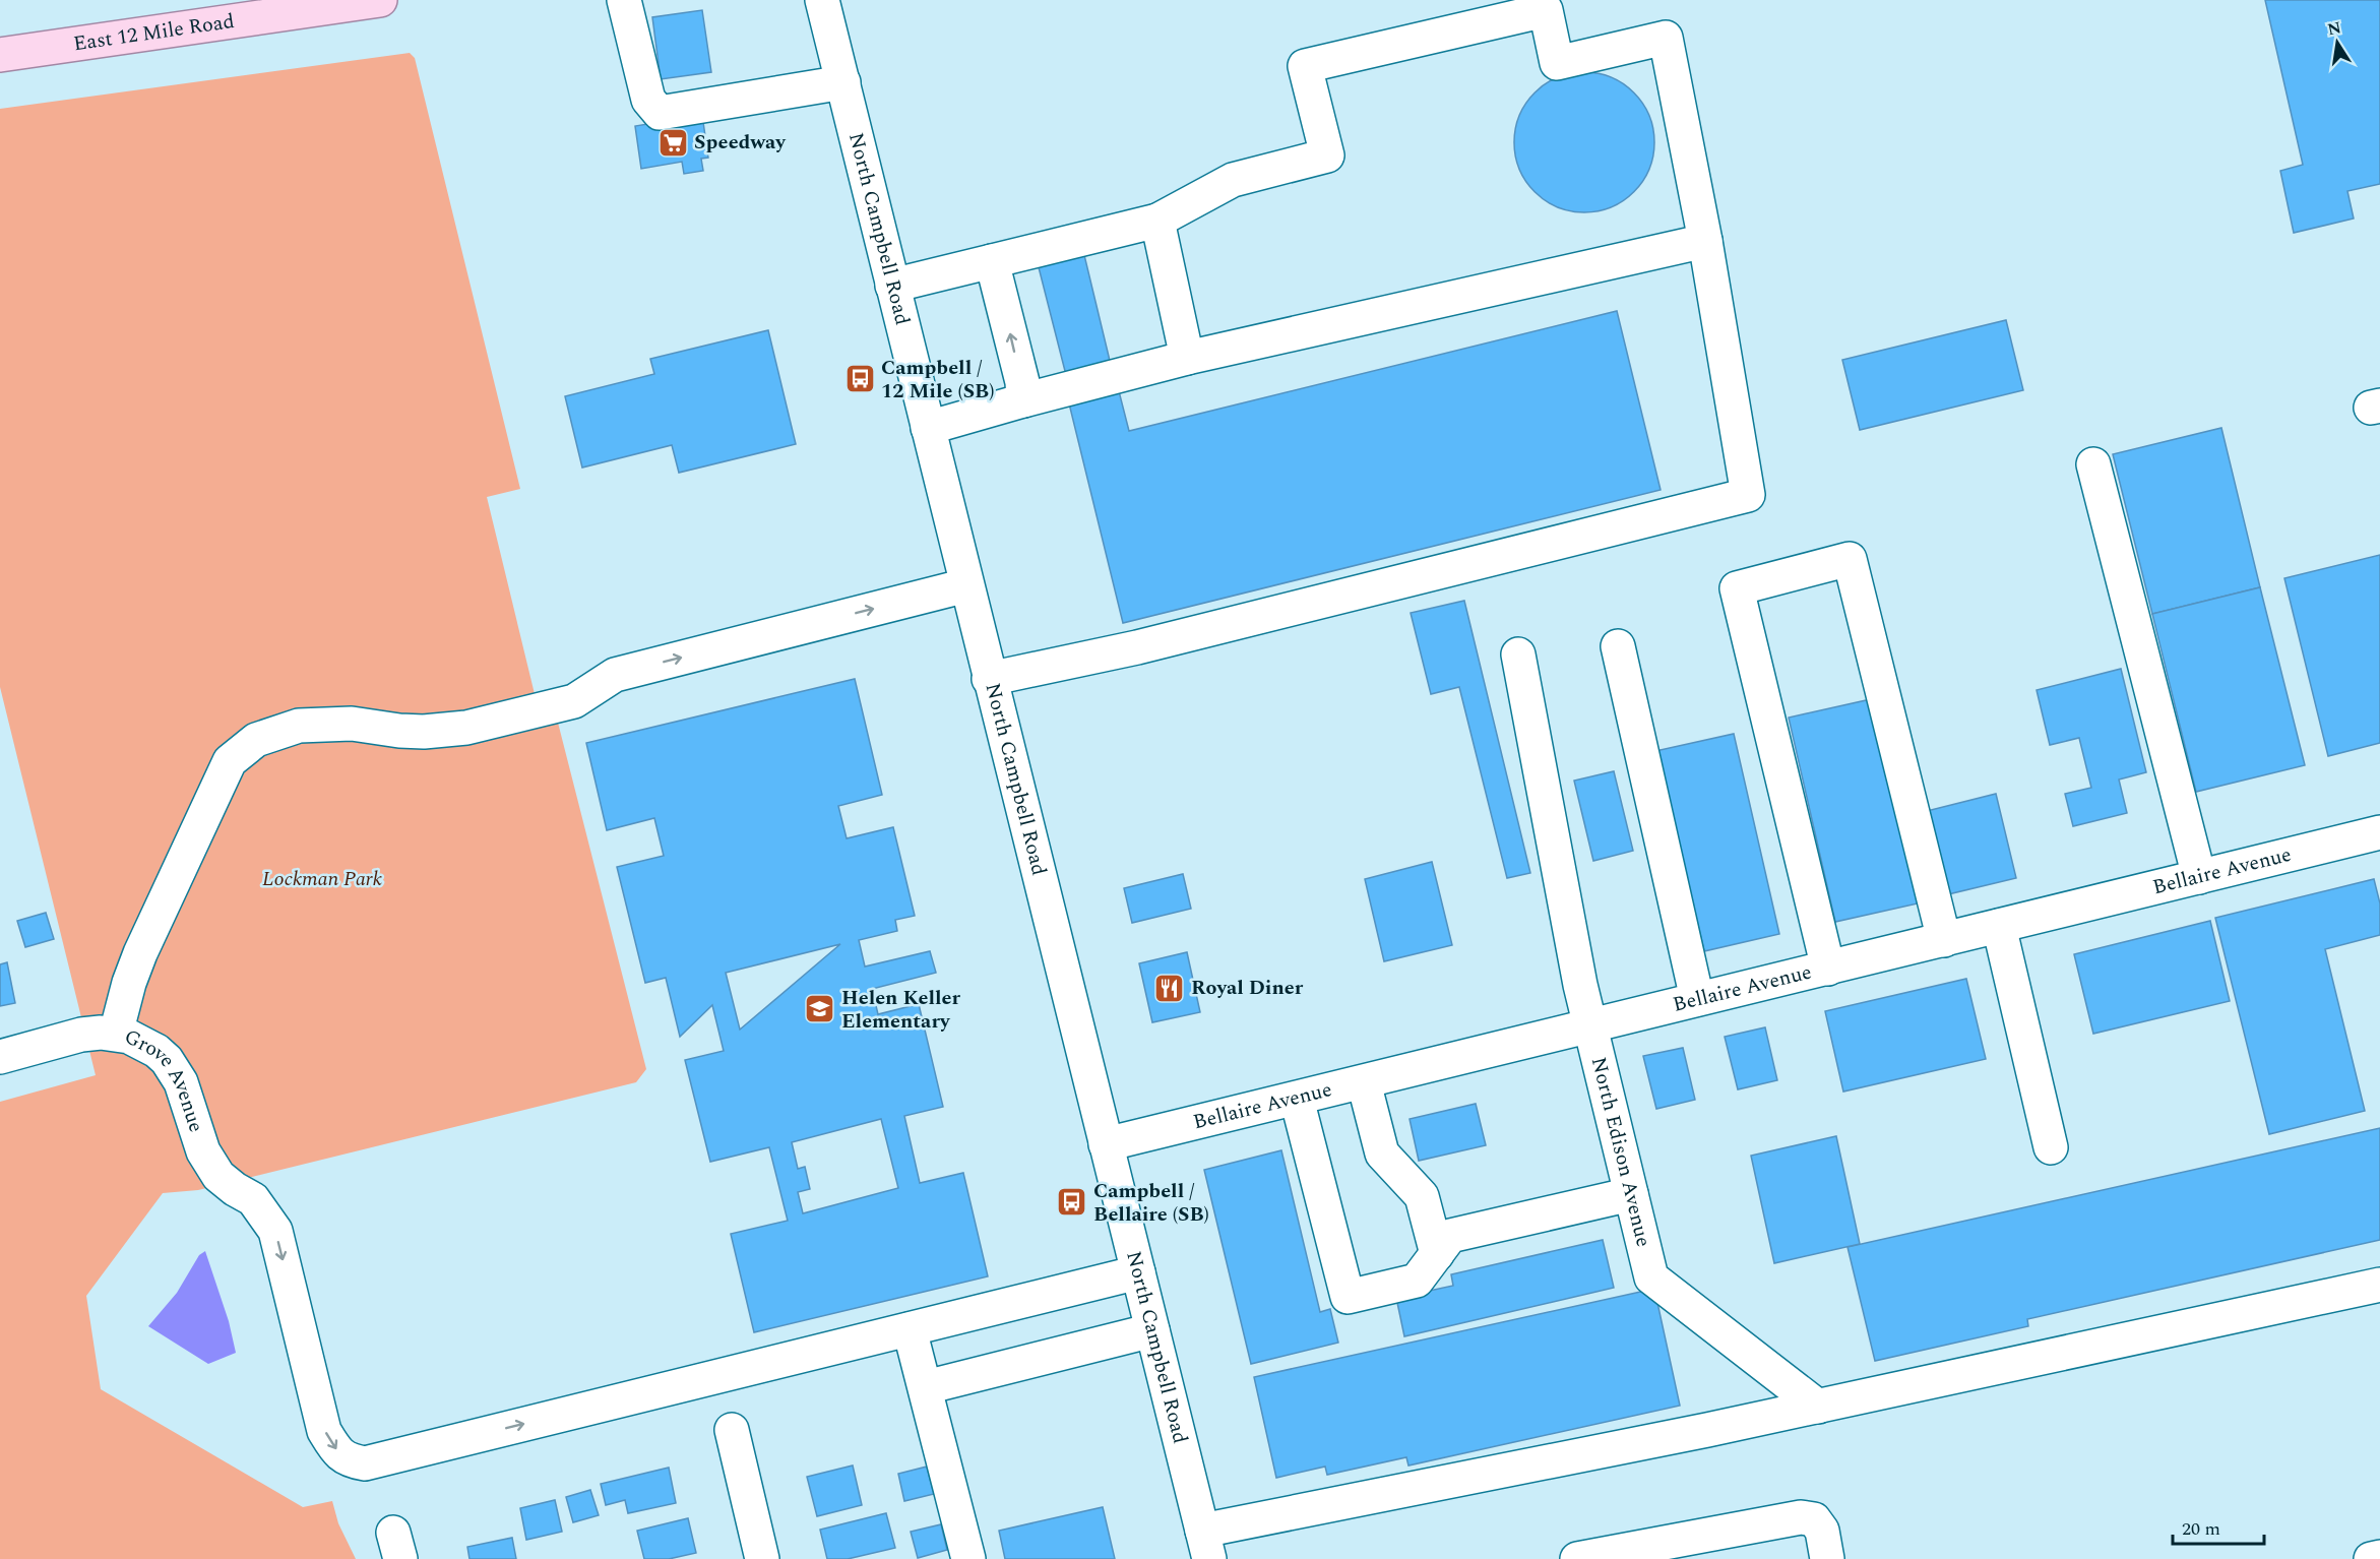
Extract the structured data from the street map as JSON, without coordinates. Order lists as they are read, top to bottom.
{
  "streets": {
    "main road": ["East 12 Mile Road"],
    "street": [
      "North Campbell Road",
      "Bellaire Avenue",
      "Grove Avenue",
      "North Edison Avenue"
    ]
  },
  "crossings": [
    ["North Campbell Road", "Bellaire Avenue"],
    ["Bellaire Avenue", "North Edison Avenue"]
  ],
  "parks": ["Lockman Park"],
  "places": {
    "supermarket": ["Speedway"],
    "bus stop": ["Campbell / 12 Mile (SB)", "Campbell / Bellaire (SB)"],
    "restaurant": ["Royal Diner"],
    "school or university": ["Helen Keller Elementary"]
  },
  "scale_bar": "20 m",
  "north": "top"
}
